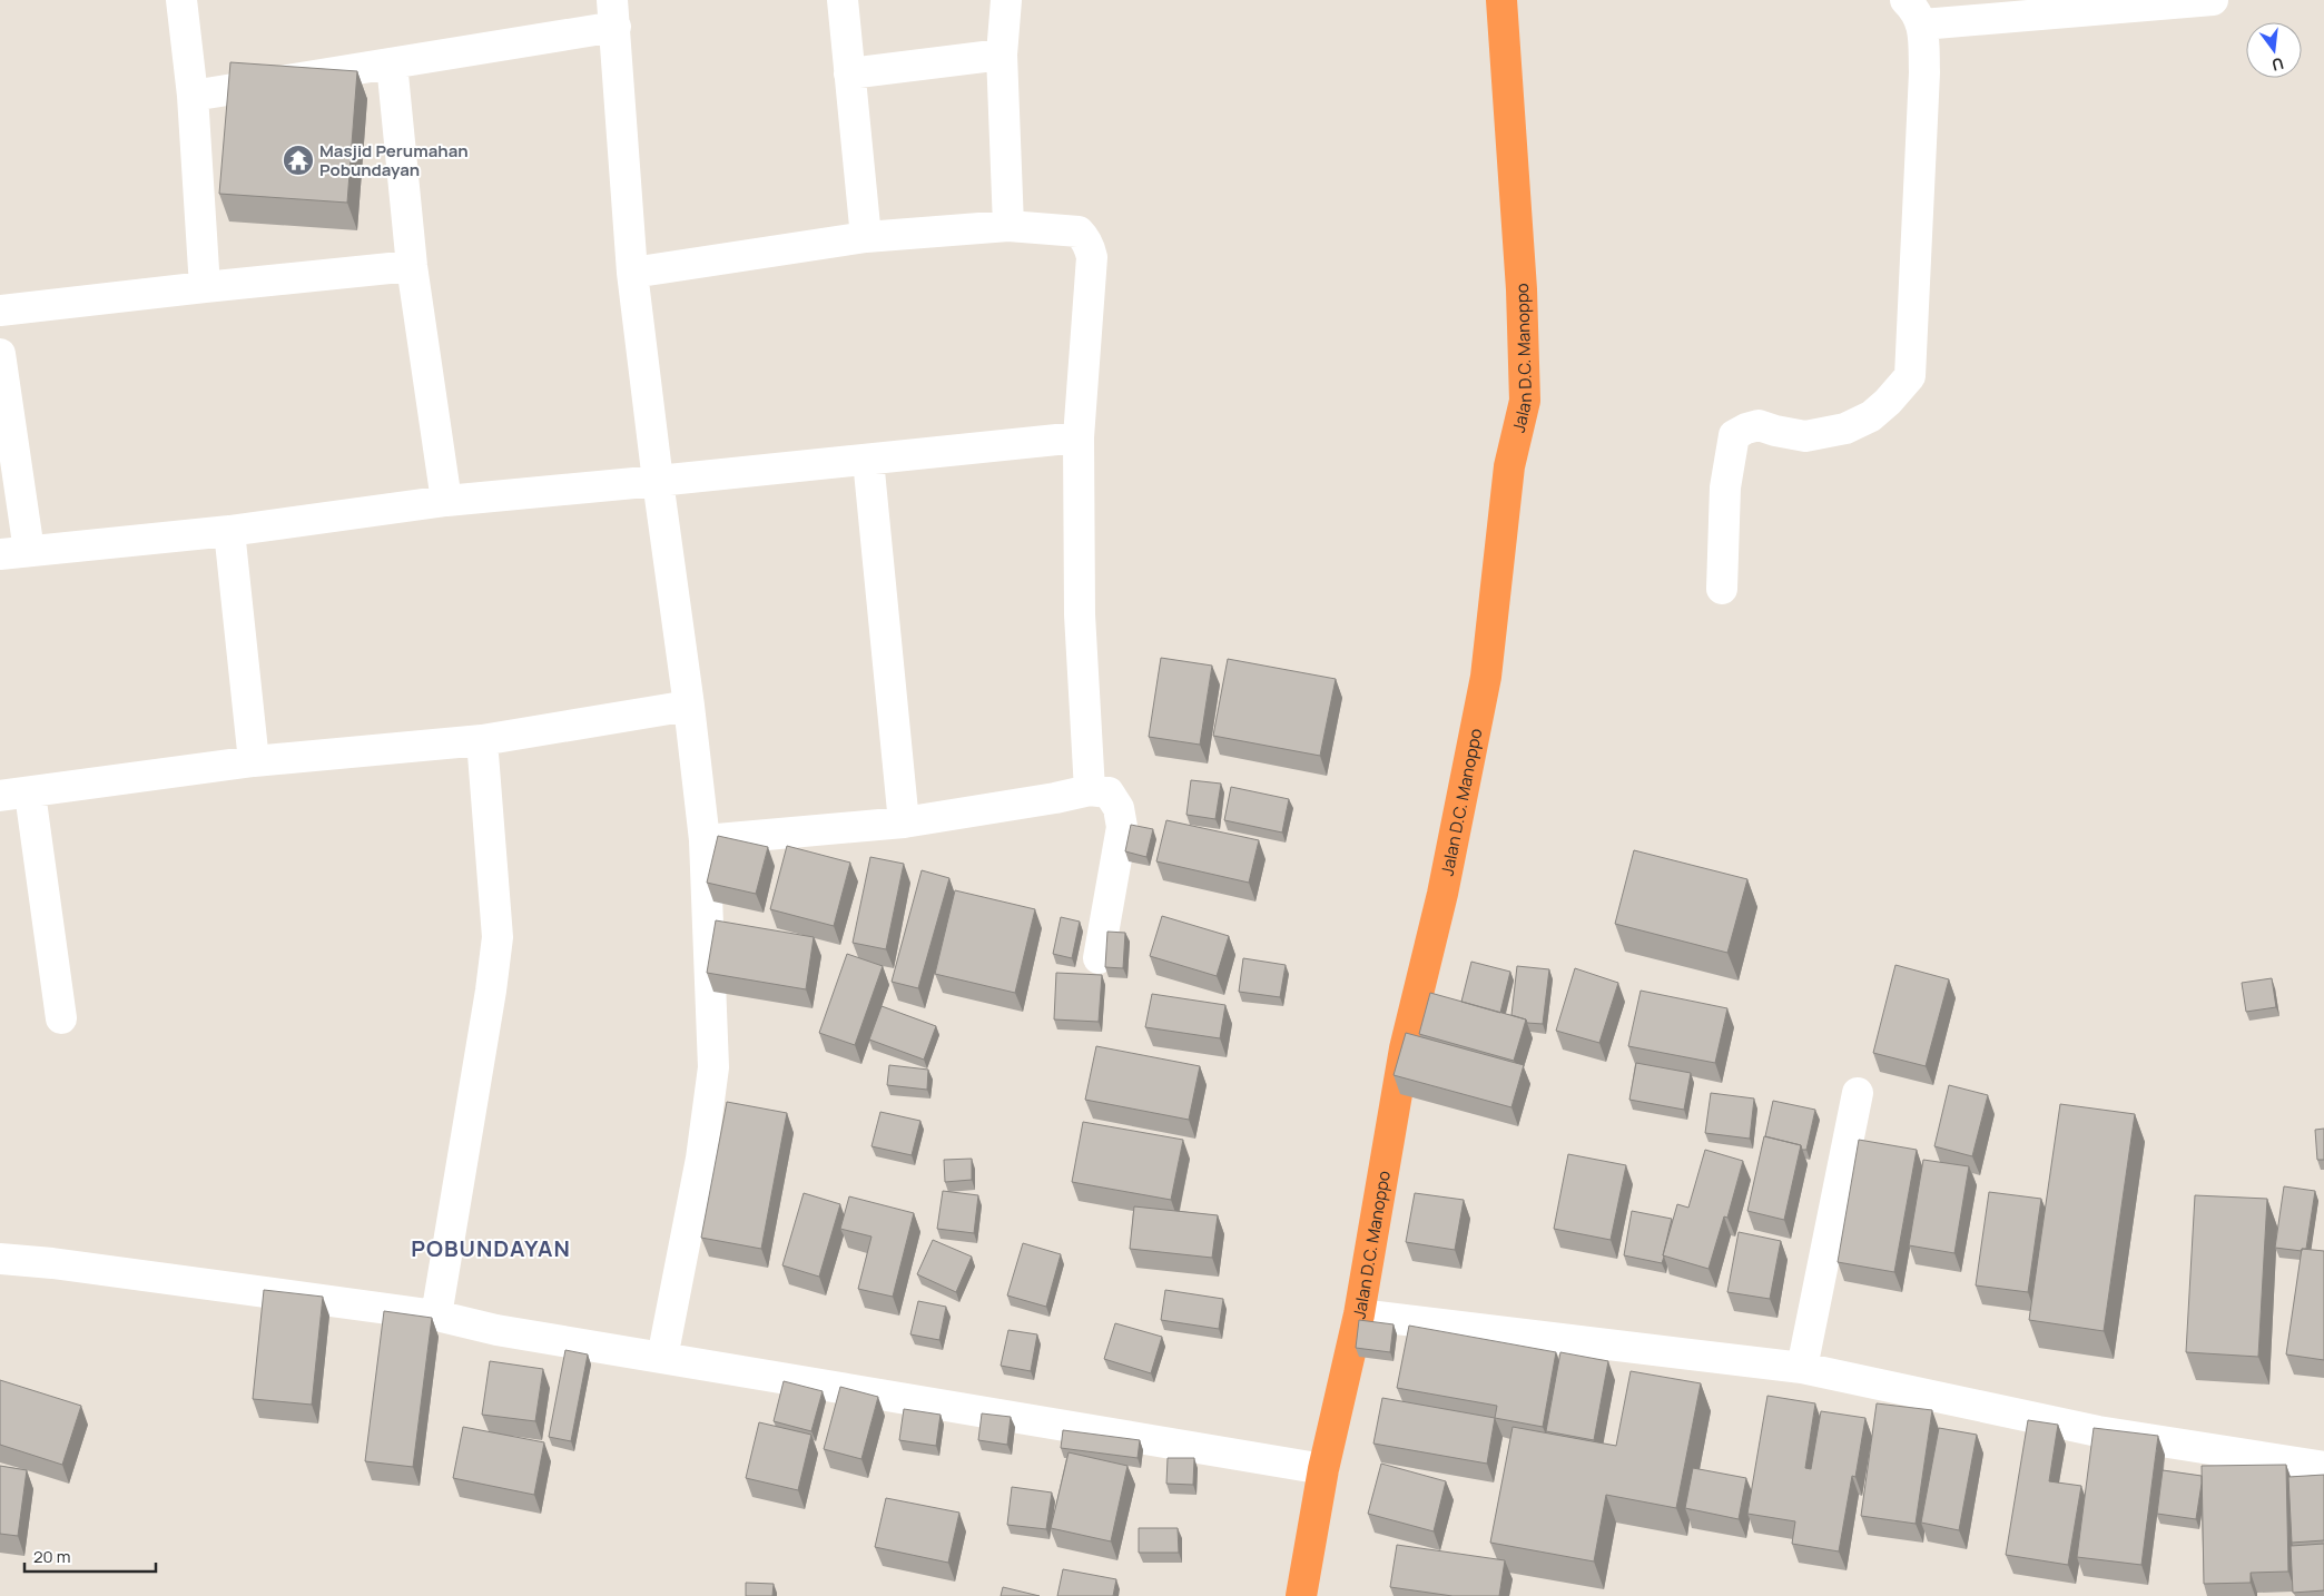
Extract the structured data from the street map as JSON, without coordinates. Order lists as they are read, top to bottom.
{
  "streets": {
    "highway": ["Jalan D.C. Manoppo"]
  },
  "districts": ["POBUNDAYAN"],
  "places": {
    "temple": ["Masjid Perumahan Pobundayan"]
  },
  "scale_bar": "20 m",
  "north": "bottom"
}
